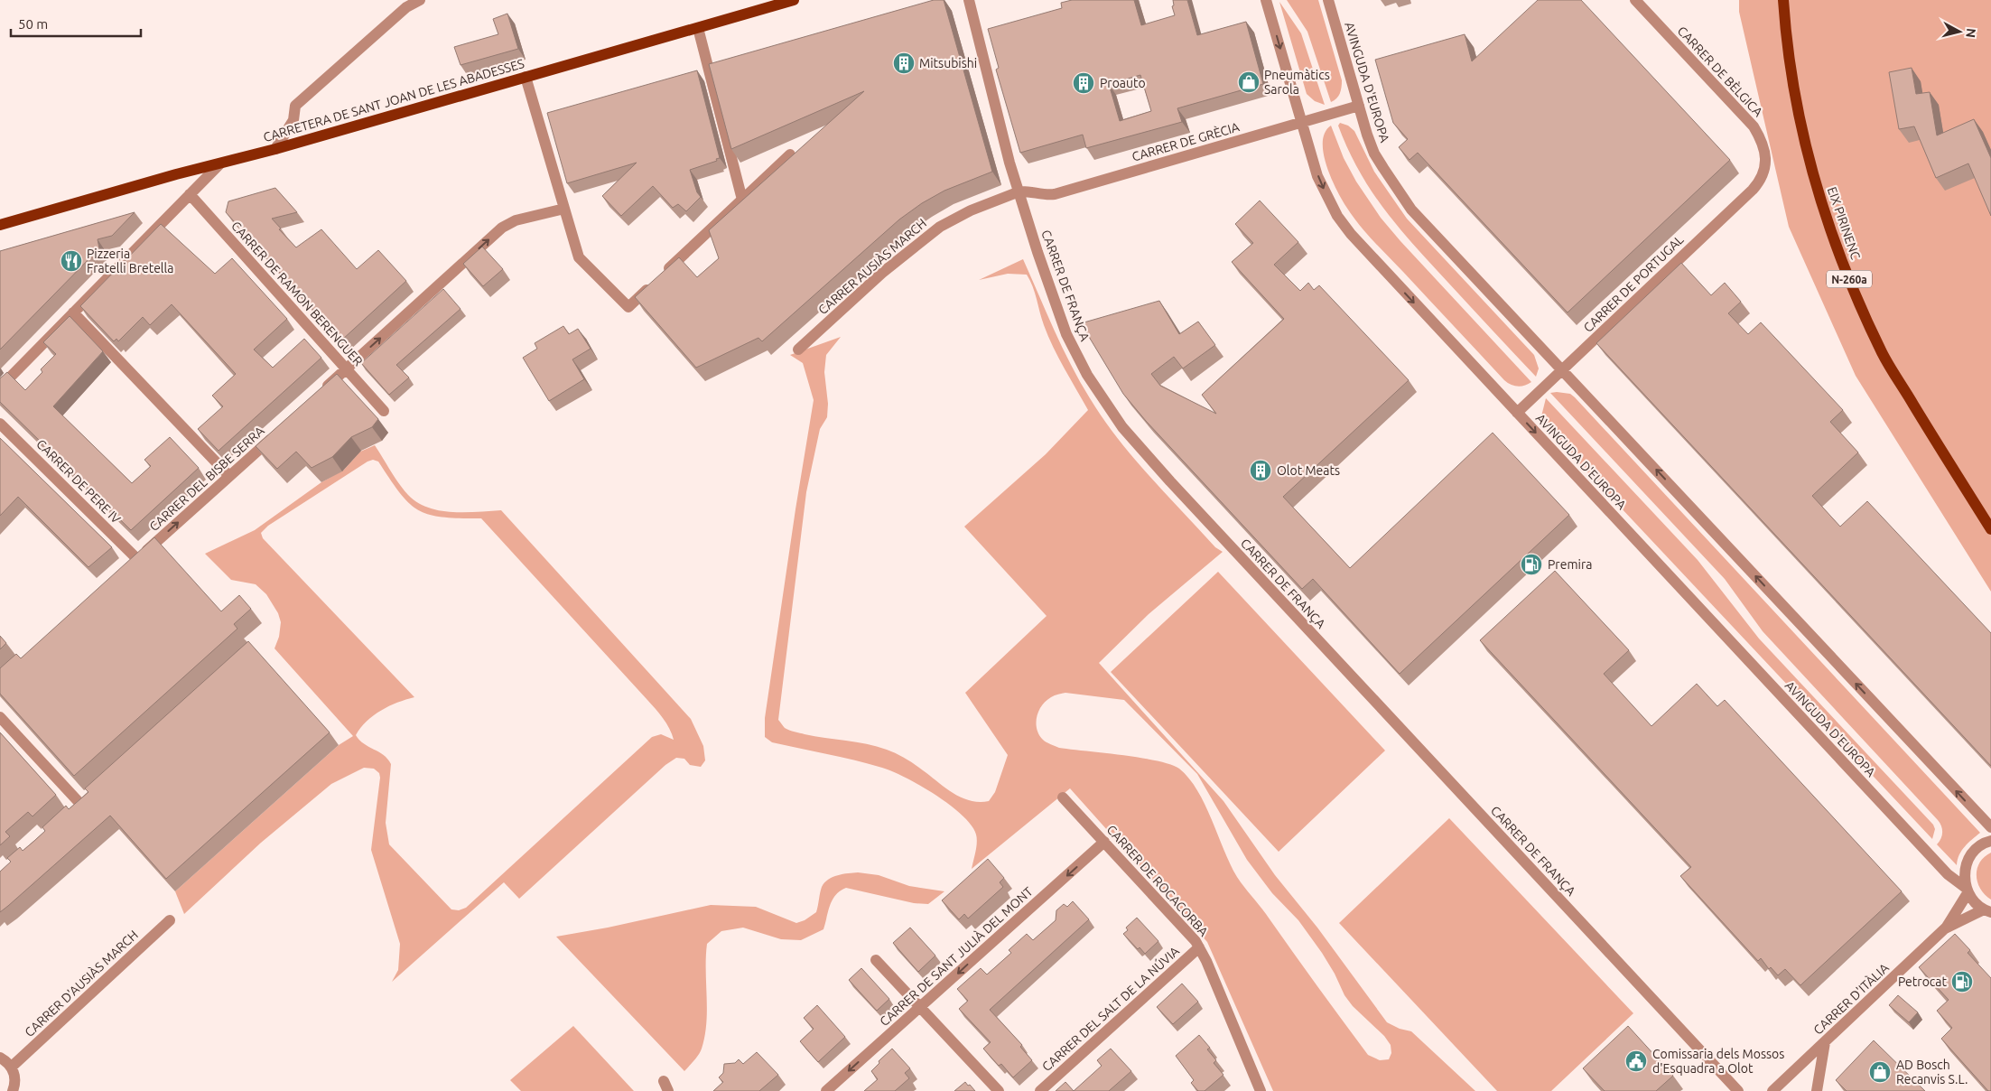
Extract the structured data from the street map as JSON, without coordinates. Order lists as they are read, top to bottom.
{
  "streets": {
    "main road": ["CARRETERA DE SANT JOAN DE LES ABADESSES", "EIX PIRINENC", "N-260a"],
    "street": [
      "CARRER DE BÈLGICA",
      "AVINGUDA D'EUROPA",
      "CARRER DE GRÈCIA",
      "CARRER AUSIÀS MARCH",
      "CARRER DE PORTUGAL",
      "CARRER DE FRANÇA",
      "CARRER DE RAMON BERENGUER",
      "CARRER DEL BISBE SERRA",
      "CARRER DE PERE IV",
      "CARRER DE ROCACORBA",
      "CARRER DE SANT JULIÀ DEL MONT",
      "CARRER D'AUSIÀS MARCH",
      "CARRER D'ITÀLIA",
      "CARRER DEL SALT DE LA NÚVIA"
    ]
  },
  "crossings": [
    ["CARRER DE BÈLGICA", "CARRER DE PORTUGAL"],
    ["AVINGUDA D'EUROPA", "CARRER DE GRÈCIA"],
    ["AVINGUDA D'EUROPA", "CARRER DE PORTUGAL"],
    ["AVINGUDA D'EUROPA", "CARRER D'ITÀLIA"],
    ["CARRER DE GRÈCIA", "CARRER AUSIÀS MARCH"],
    ["CARRER DE GRÈCIA", "CARRER DE FRANÇA"],
    ["CARRER AUSIÀS MARCH", "CARRER DE FRANÇA"],
    ["CARRER DEL BISBE SERRA", "CARRER DE PERE IV"],
    ["CARRER DE ROCACORBA", "CARRER DE SANT JULIÀ DEL MONT"],
    ["CARRER DE ROCACORBA", "CARRER DEL SALT DE LA NÚVIA"]
  ],
  "one_way": ["CARRER DEL BISBE SERRA", "CARRER DE SANT JULIÀ DEL MONT"],
  "places": {
    "building": ["Mitsubishi", "Proauto", "Olot Meats"],
    "shop": ["Pneumàtics Sarola", "AD Bosch Recanvis S.L."],
    "restaurant": ["Pizzeria Fratelli Bretella"],
    "fuel station": ["Premira", "Petrocat"],
    "public building": ["Comissaria dels Mossos d'Esquadra a Olot"]
  },
  "scale_bar": "50 m",
  "north": "right"
}
